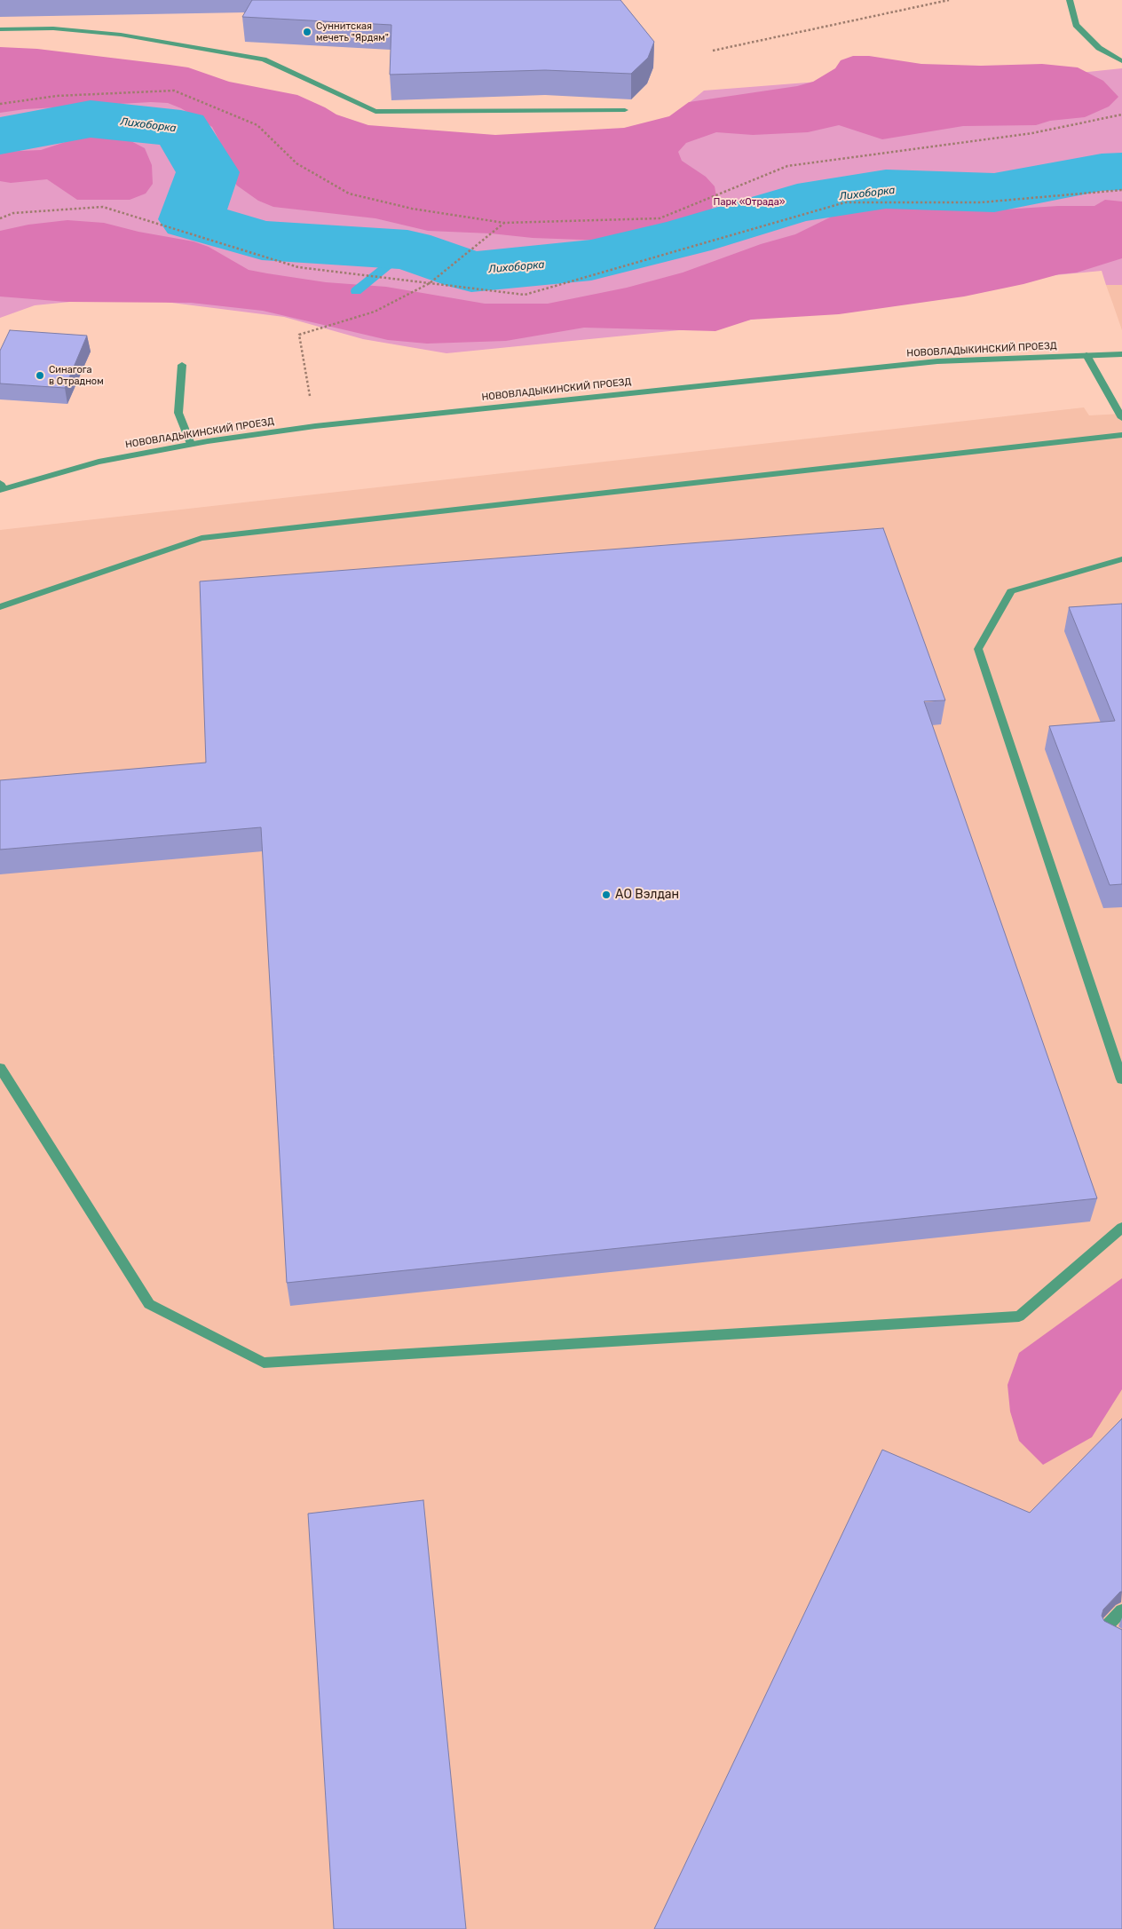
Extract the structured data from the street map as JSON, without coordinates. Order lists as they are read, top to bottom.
{
  "streets": {
    "street": ["НОВОВЛАДЫКИНСКИЙ ПРОЕЗД"]
  },
  "water": ["Лихоборка"],
  "parks": ["Парк «Отрада»"],
  "places": ["Суннитская мечеть \"Ярдям\"", "Синагога в Отрадном", "АО Вэлдан"]
}
